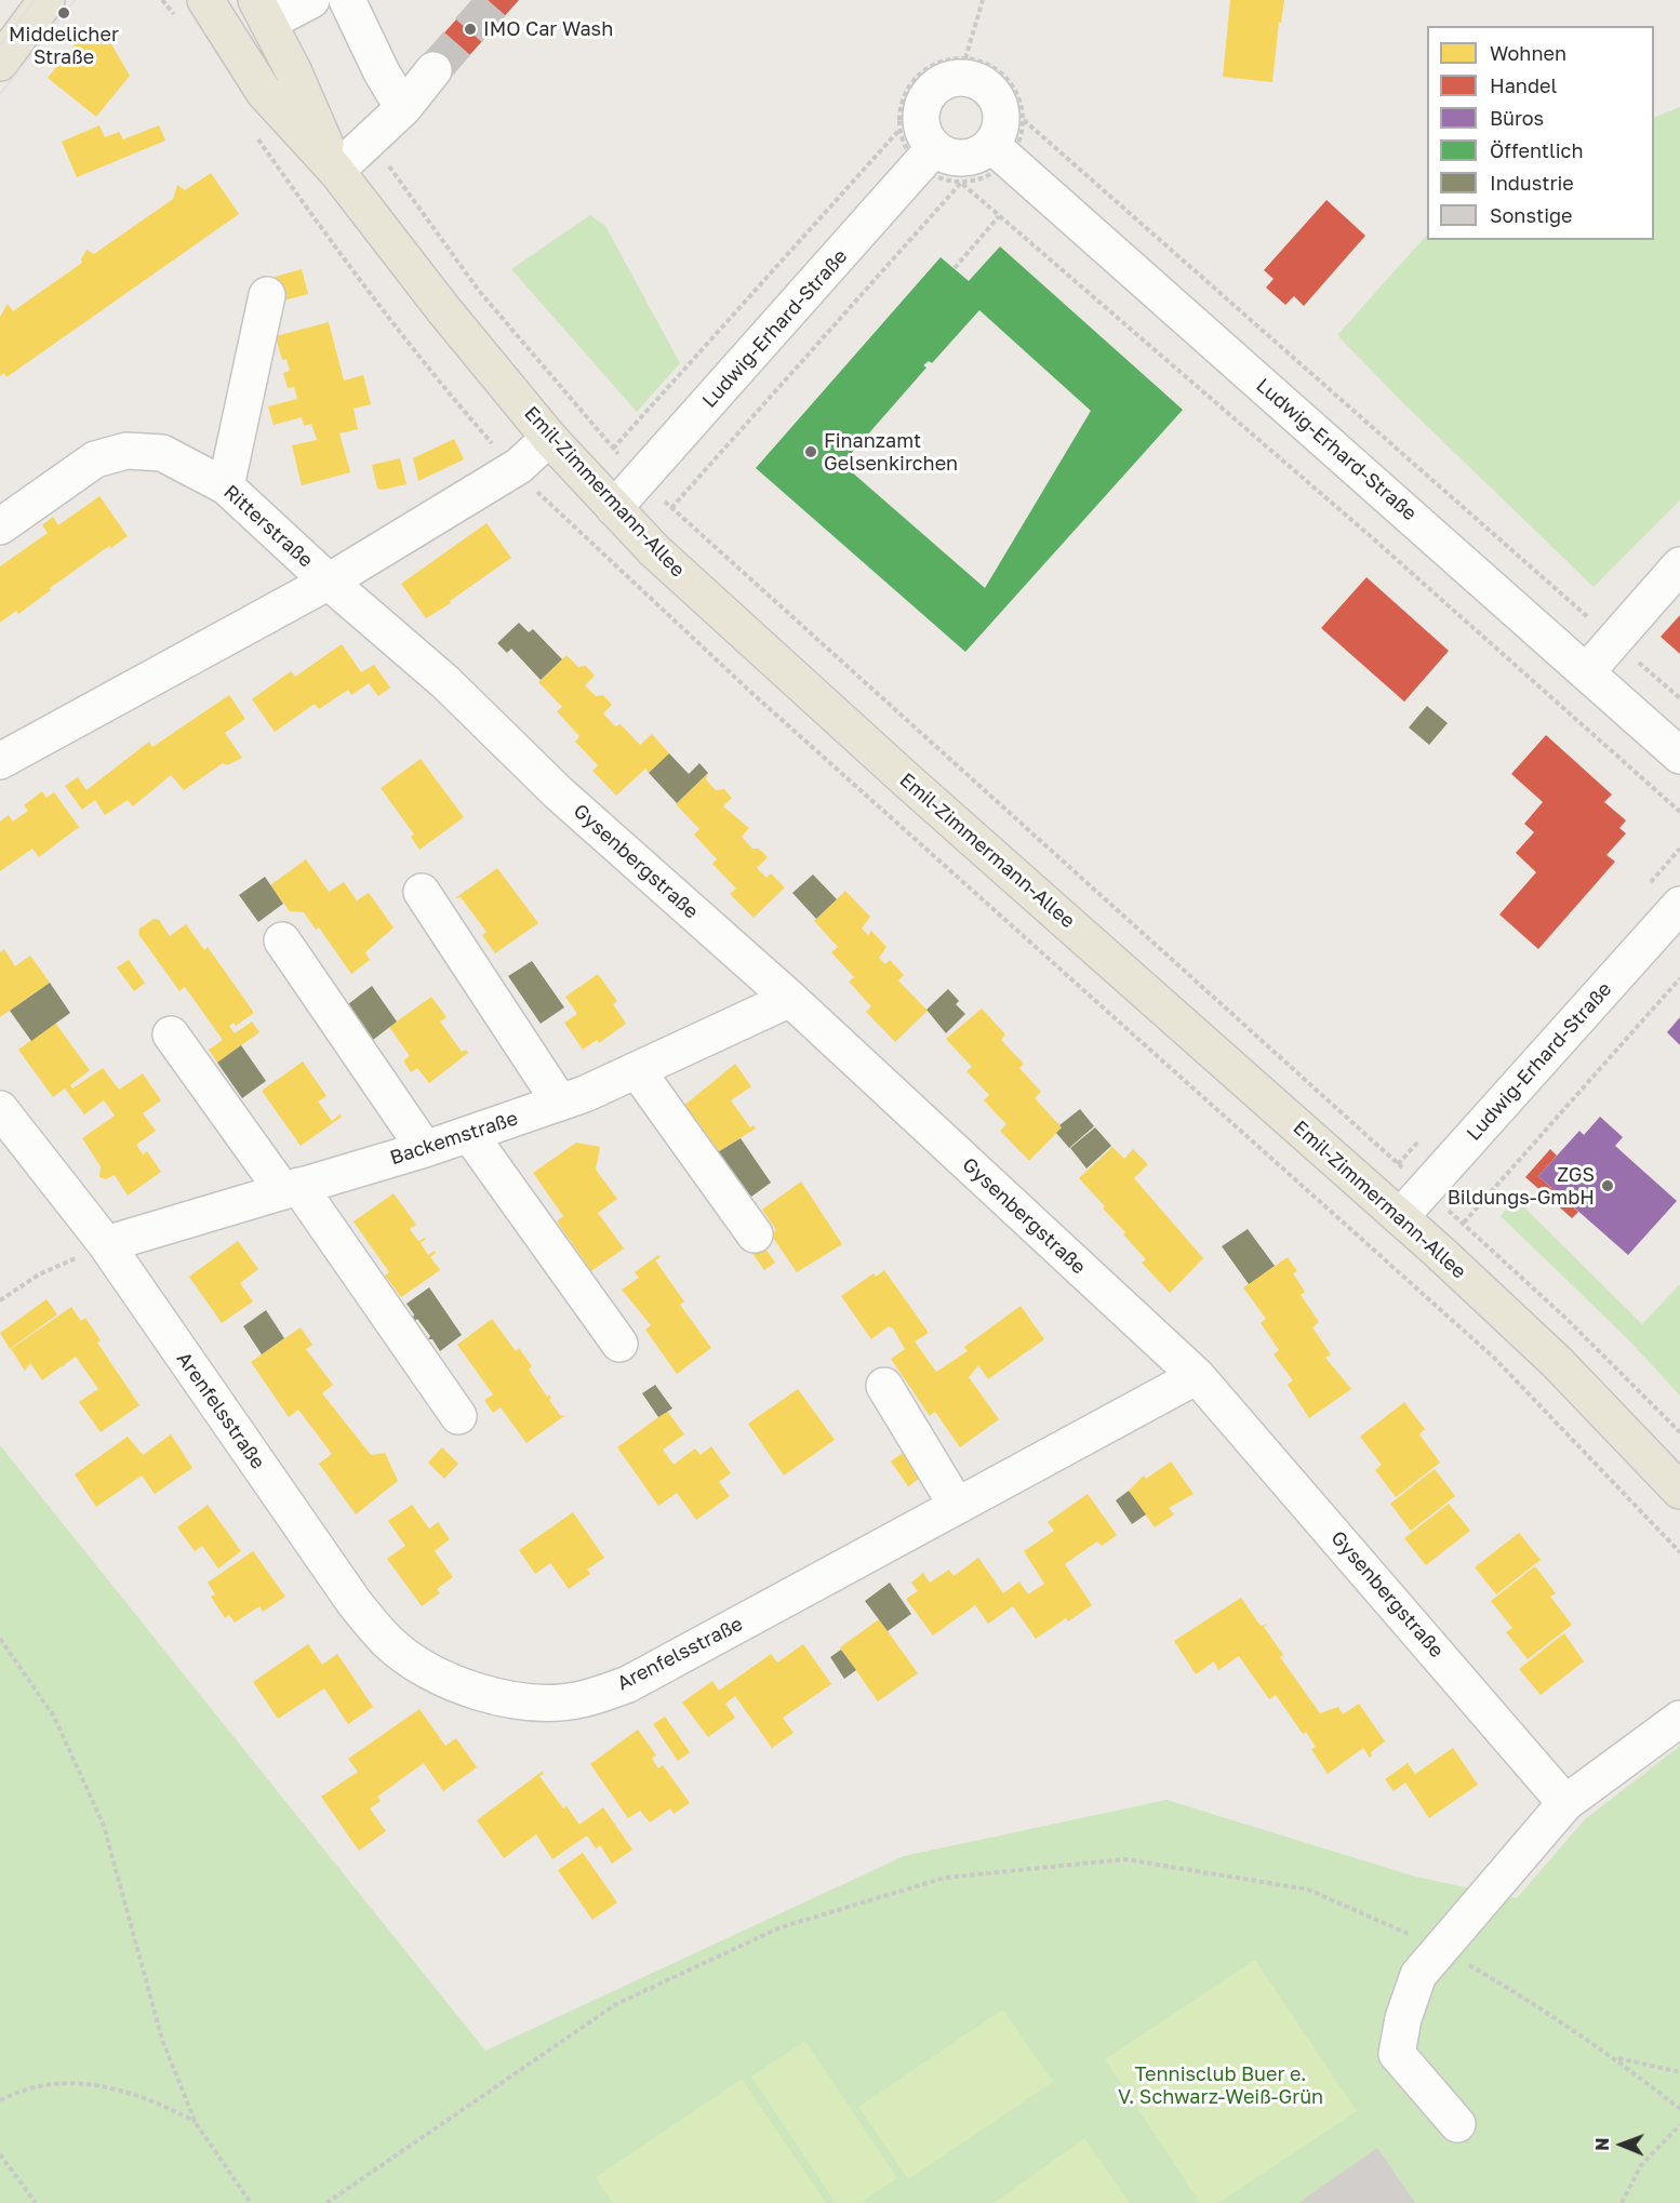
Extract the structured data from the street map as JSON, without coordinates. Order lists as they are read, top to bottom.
{
  "streets": {
    "main road": ["Emil-Zimmermann-Allee"],
    "street": [
      "Ludwig-Erhard-Straße",
      "Ritterstraße",
      "Gysenbergstraße",
      "Backemstraße",
      "Arenfelsstraße"
    ]
  },
  "crossings": [
    ["Ludwig-Erhard-Straße", "Emil-Zimmermann-Allee"],
    ["Emil-Zimmermann-Allee", "Ritterstraße"],
    ["Ritterstraße", "Gysenbergstraße"],
    ["Gysenbergstraße", "Backemstraße"],
    ["Gysenbergstraße", "Arenfelsstraße"],
    ["Backemstraße", "Arenfelsstraße"]
  ],
  "parks": ["Tennisclub Buer e. V. Schwarz-Weiß-Grün"],
  "places": [
    "Middelicher Straße",
    "IMO Car Wash",
    "Finanzamt Gelsenkirchen",
    "ZGS Bildungs-GmbH"
  ],
  "legend": [
    "Wohnen",
    "Handel",
    "Büros",
    "Öffentlich",
    "Industrie",
    "Sonstige"
  ],
  "north": "left"
}
